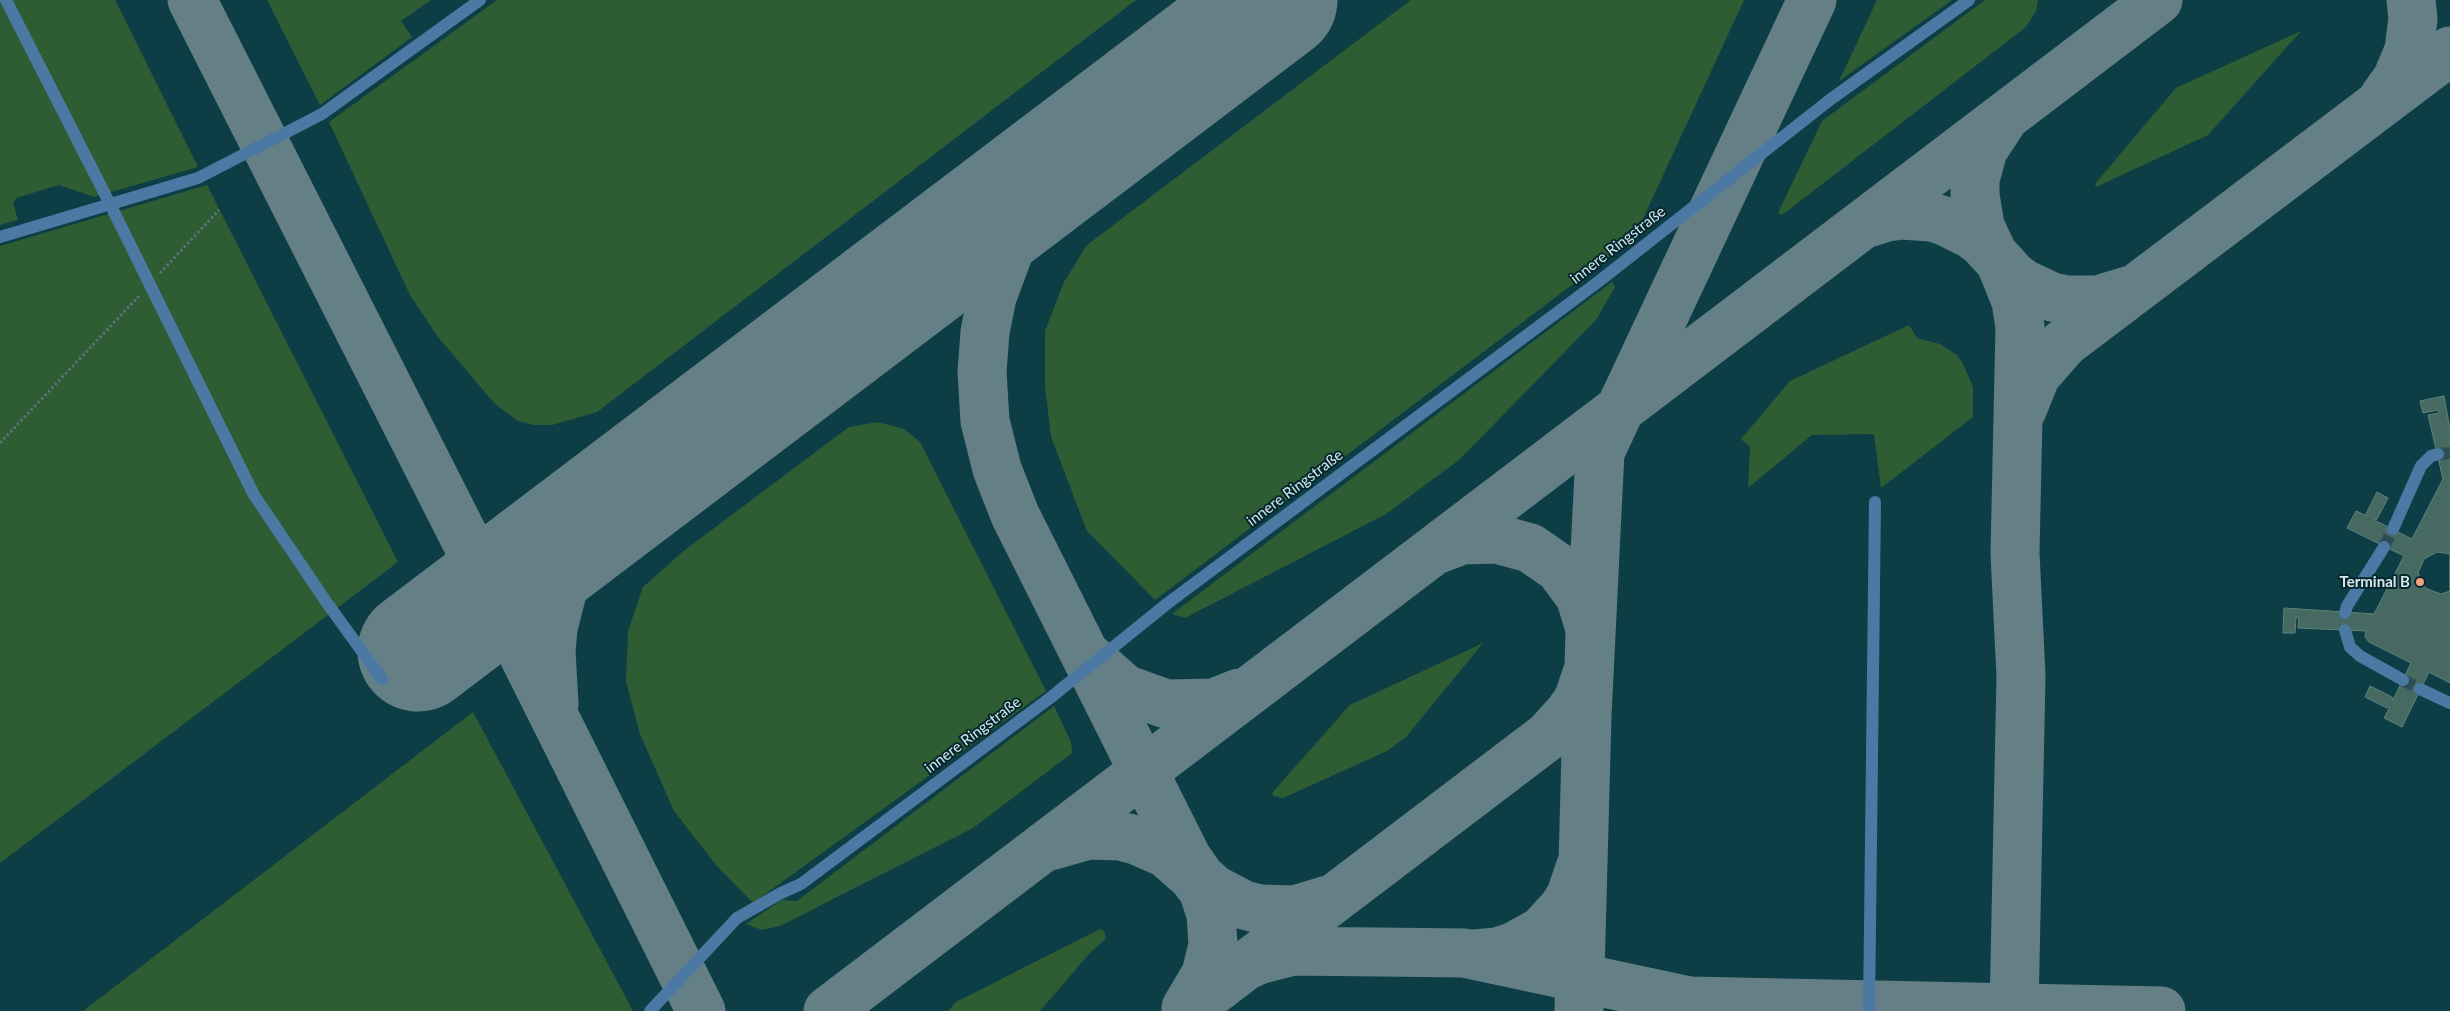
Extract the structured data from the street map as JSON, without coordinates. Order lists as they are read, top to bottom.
{
  "streets": {
    "lane": ["innere Ringstraße"]
  },
  "places": ["Terminal B"]
}
